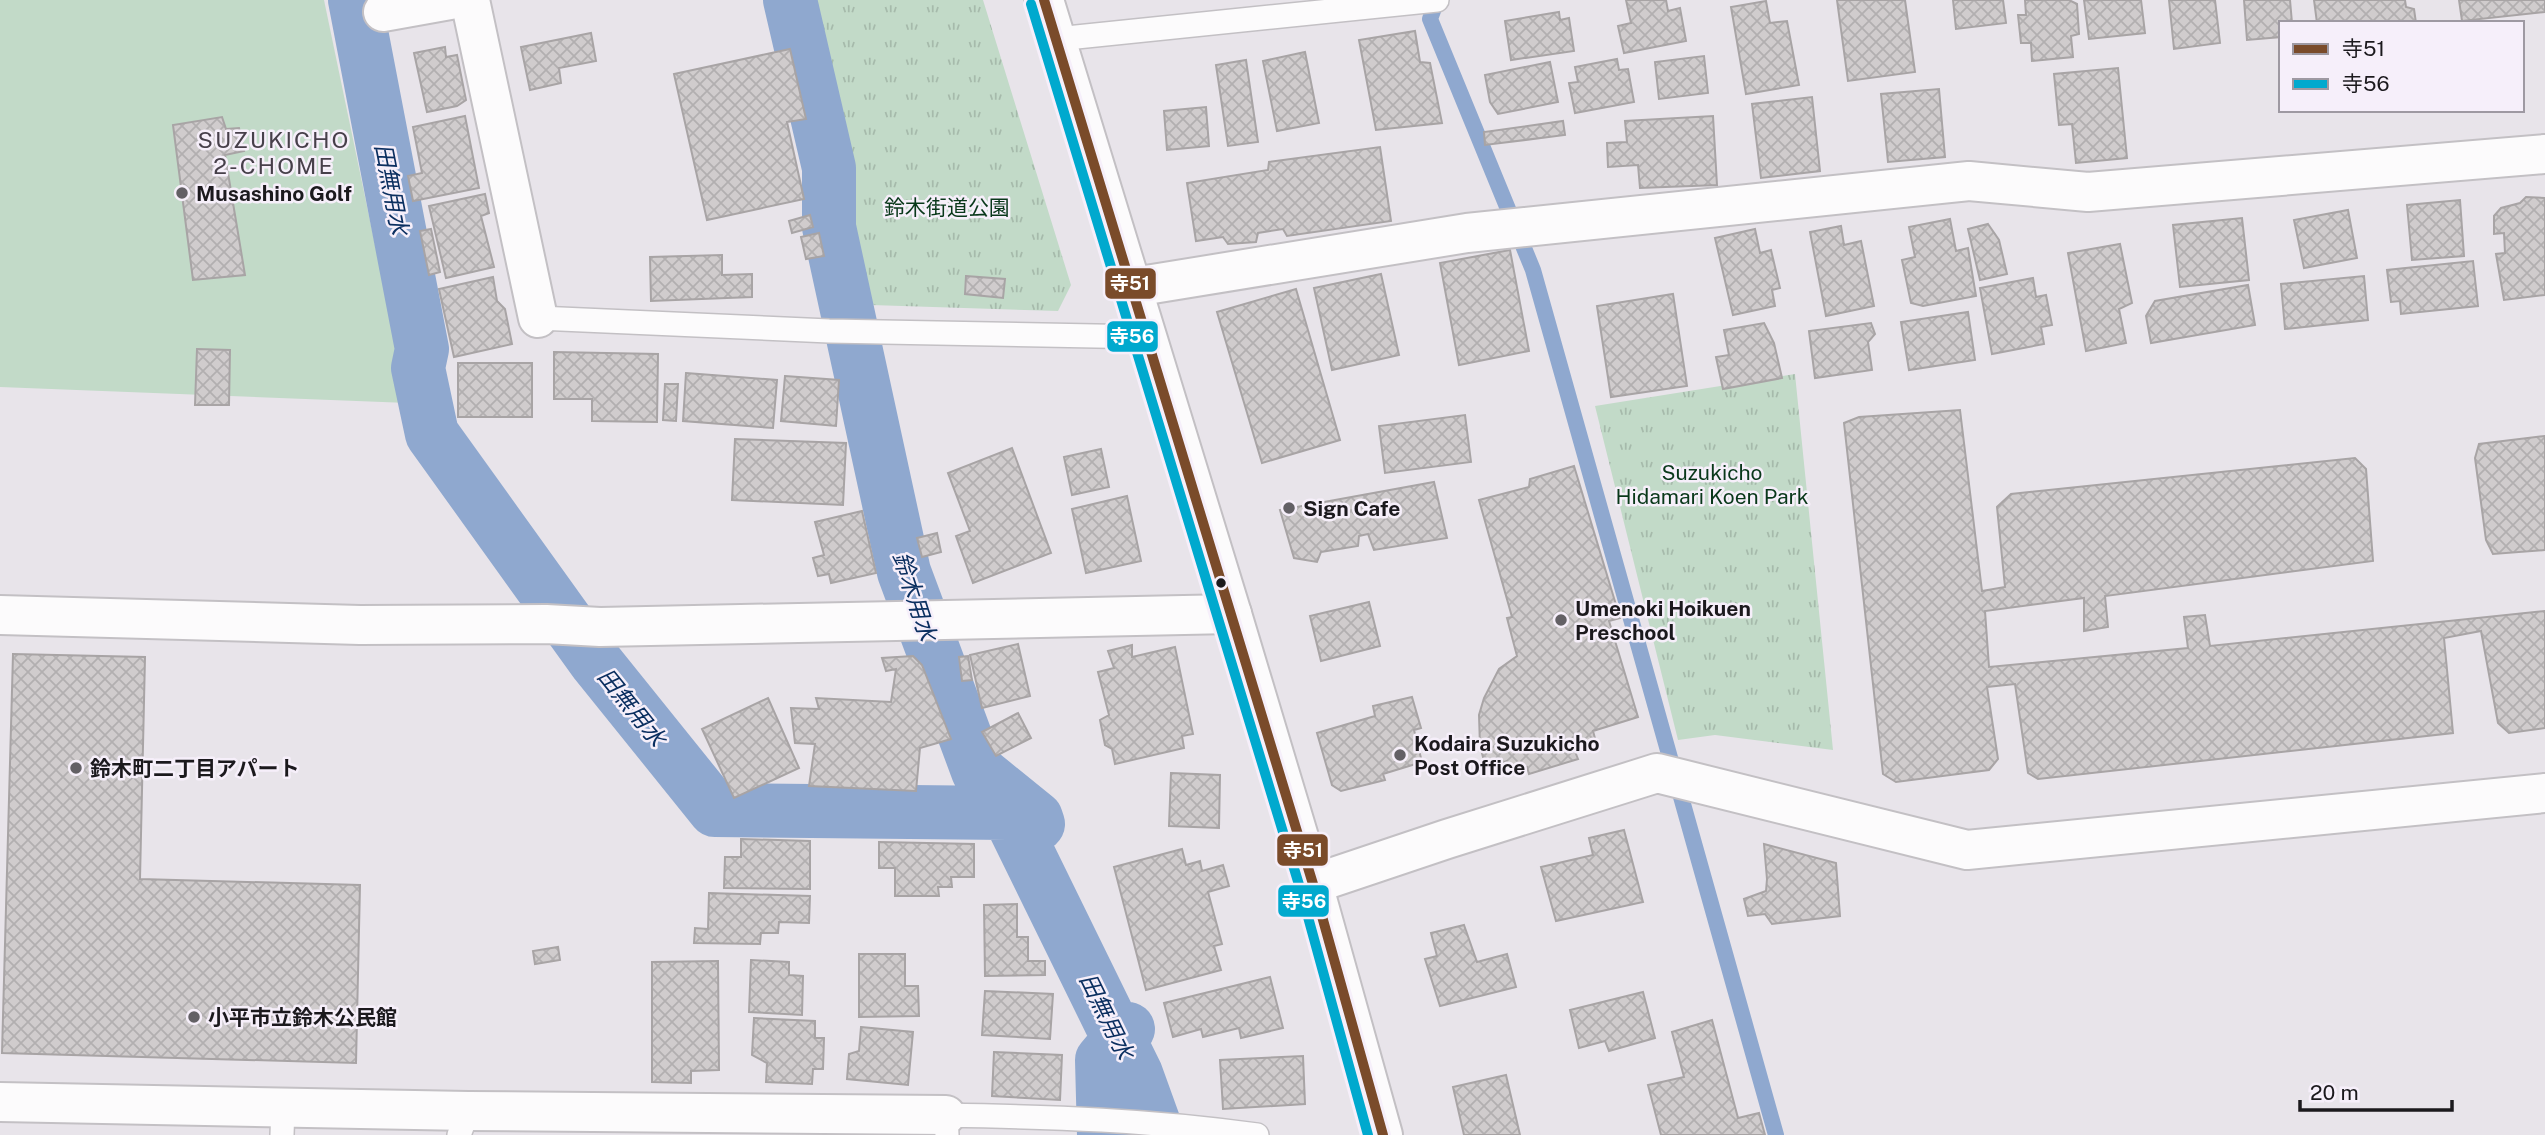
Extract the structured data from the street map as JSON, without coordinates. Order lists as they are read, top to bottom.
{
  "districts": ["SUZUKICHO 2-CHOME"],
  "water": ["田無用水", "鈴木用水"],
  "parks": ["鈴木街道公園", "Suzukicho Hidamari Koen Park"],
  "places": [
    "Musashino Golf",
    "Sign Cafe",
    "Umenoki Hoikuen Preschool",
    "Kodaira Suzukicho Post Office",
    "鈴木町二丁目アパート",
    "小平市立鈴木公民館"
  ],
  "lines": ["transit line 寺51", "transit line 寺56"],
  "legend": ["寺51", "寺56"],
  "scale_bar": "20 m"
}
